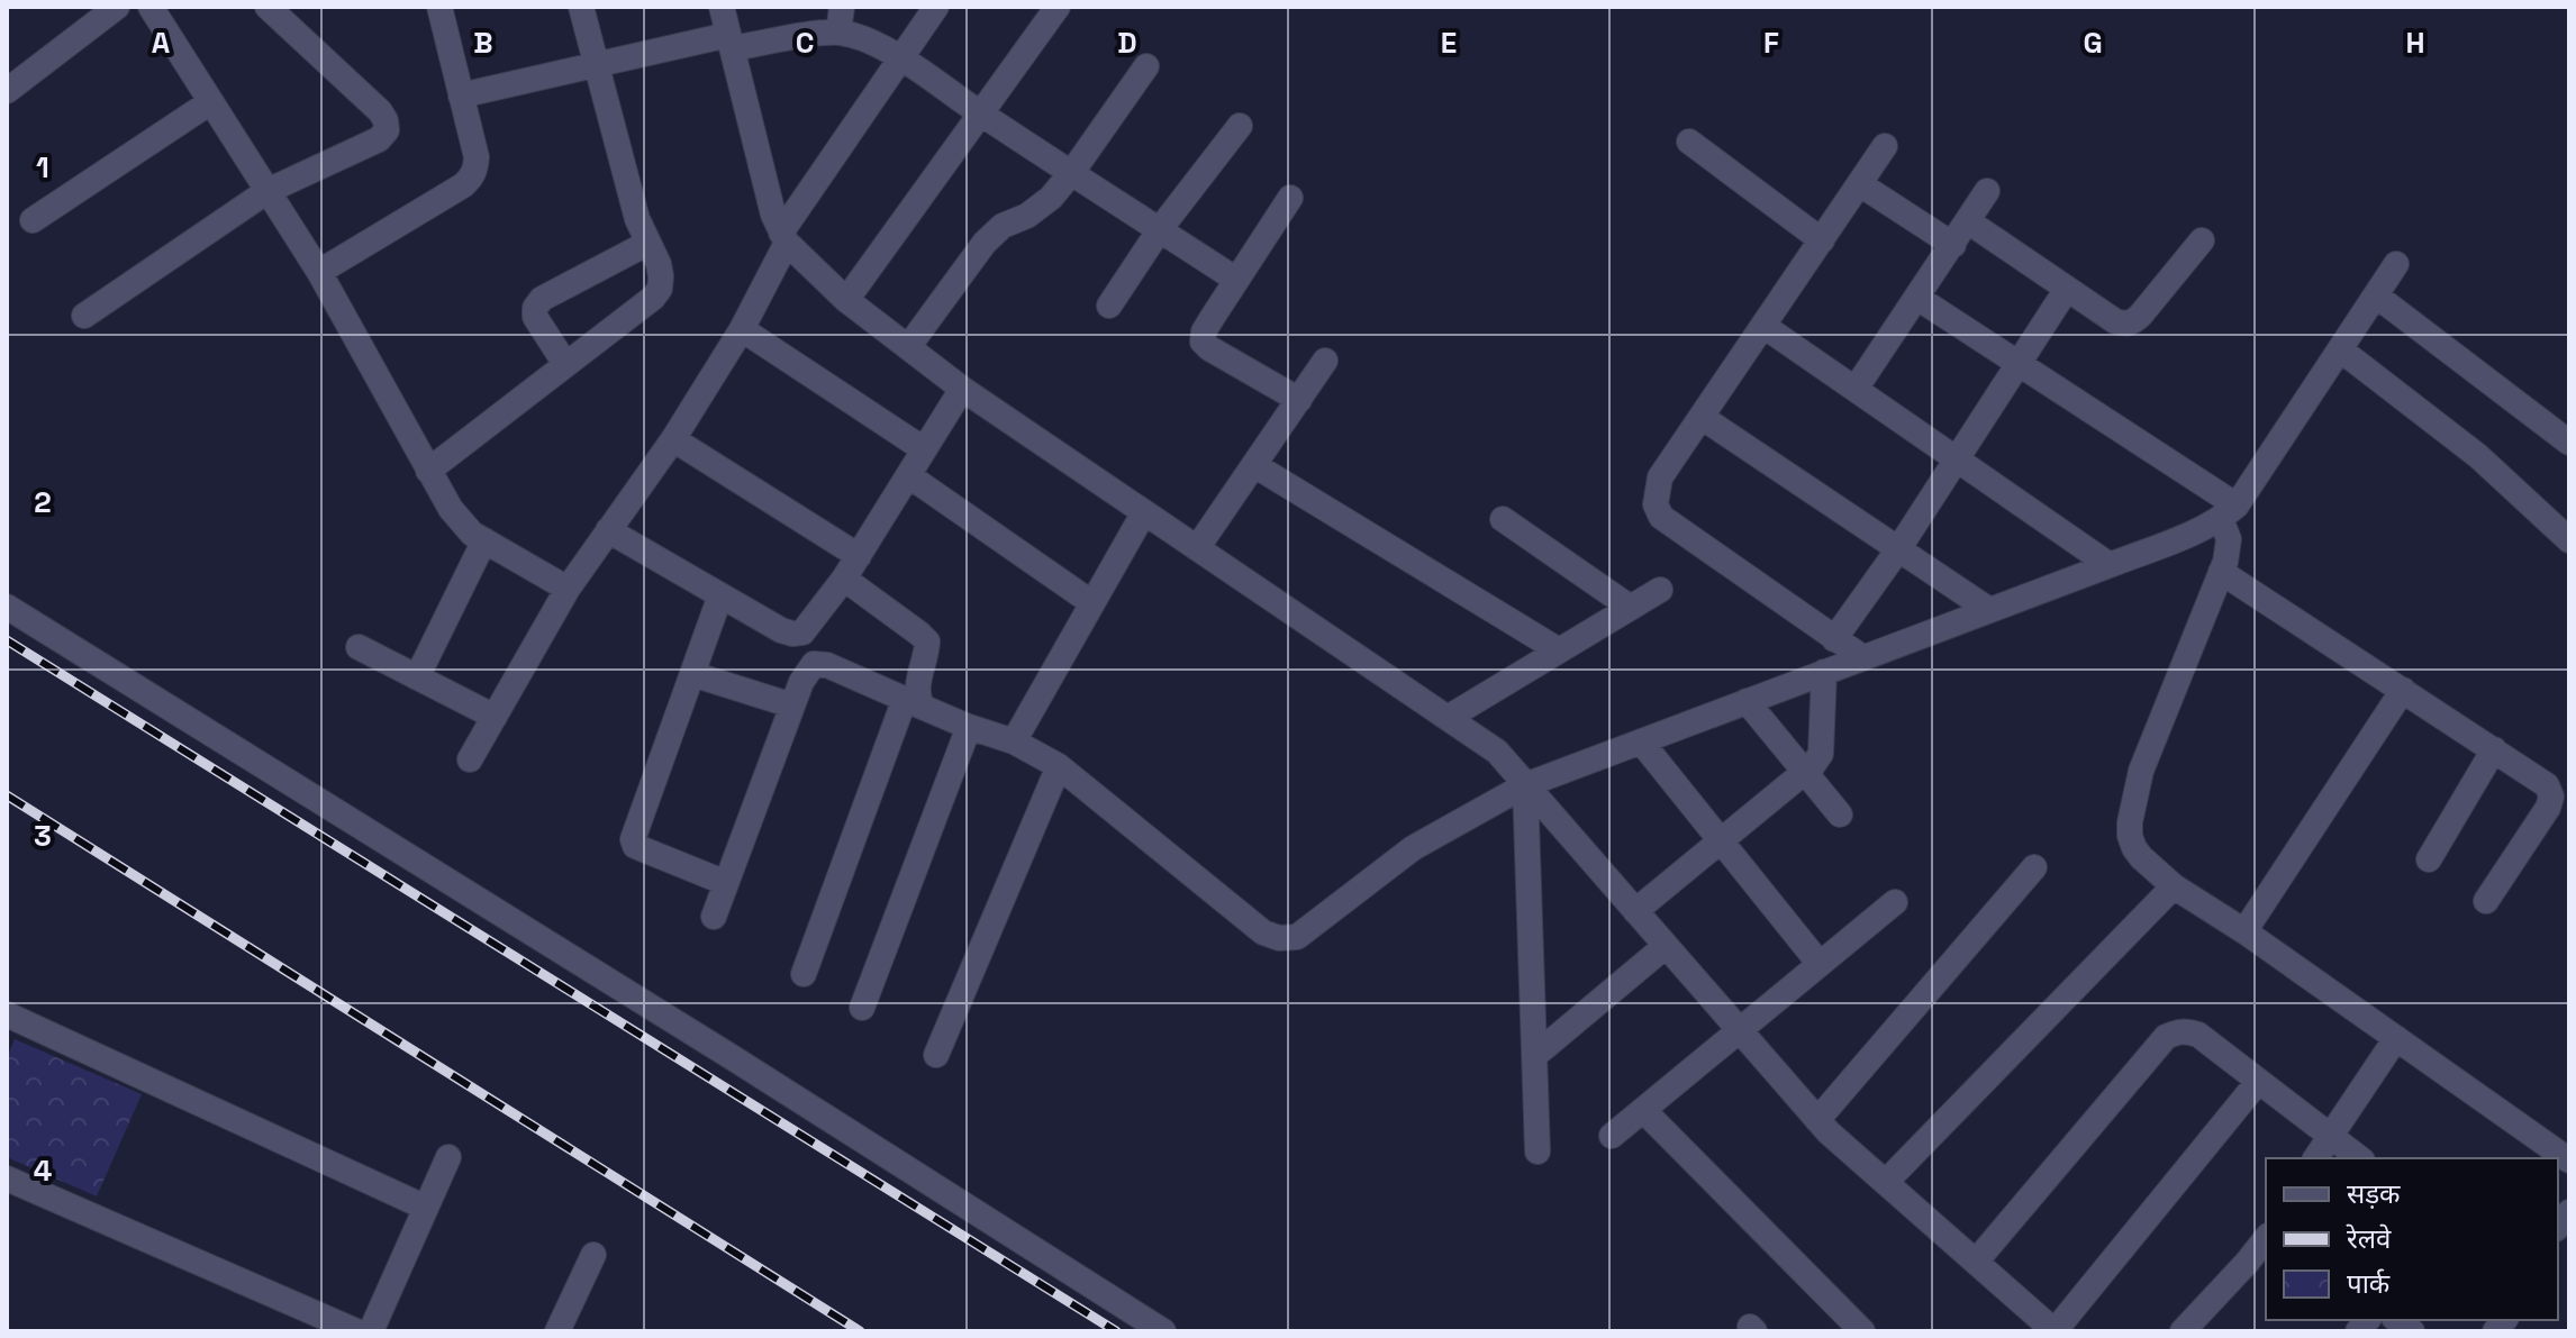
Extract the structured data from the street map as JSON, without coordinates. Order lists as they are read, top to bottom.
{
  "legend": ["सड़क", "रेलवे", "पार्क"],
  "grid": {
    "columns": [
      "A",
      "B",
      "C",
      "D",
      "E",
      "F",
      "G",
      "H"
    ],
    "rows": [
      "1",
      "2",
      "3",
      "4"
    ]
  }
}
